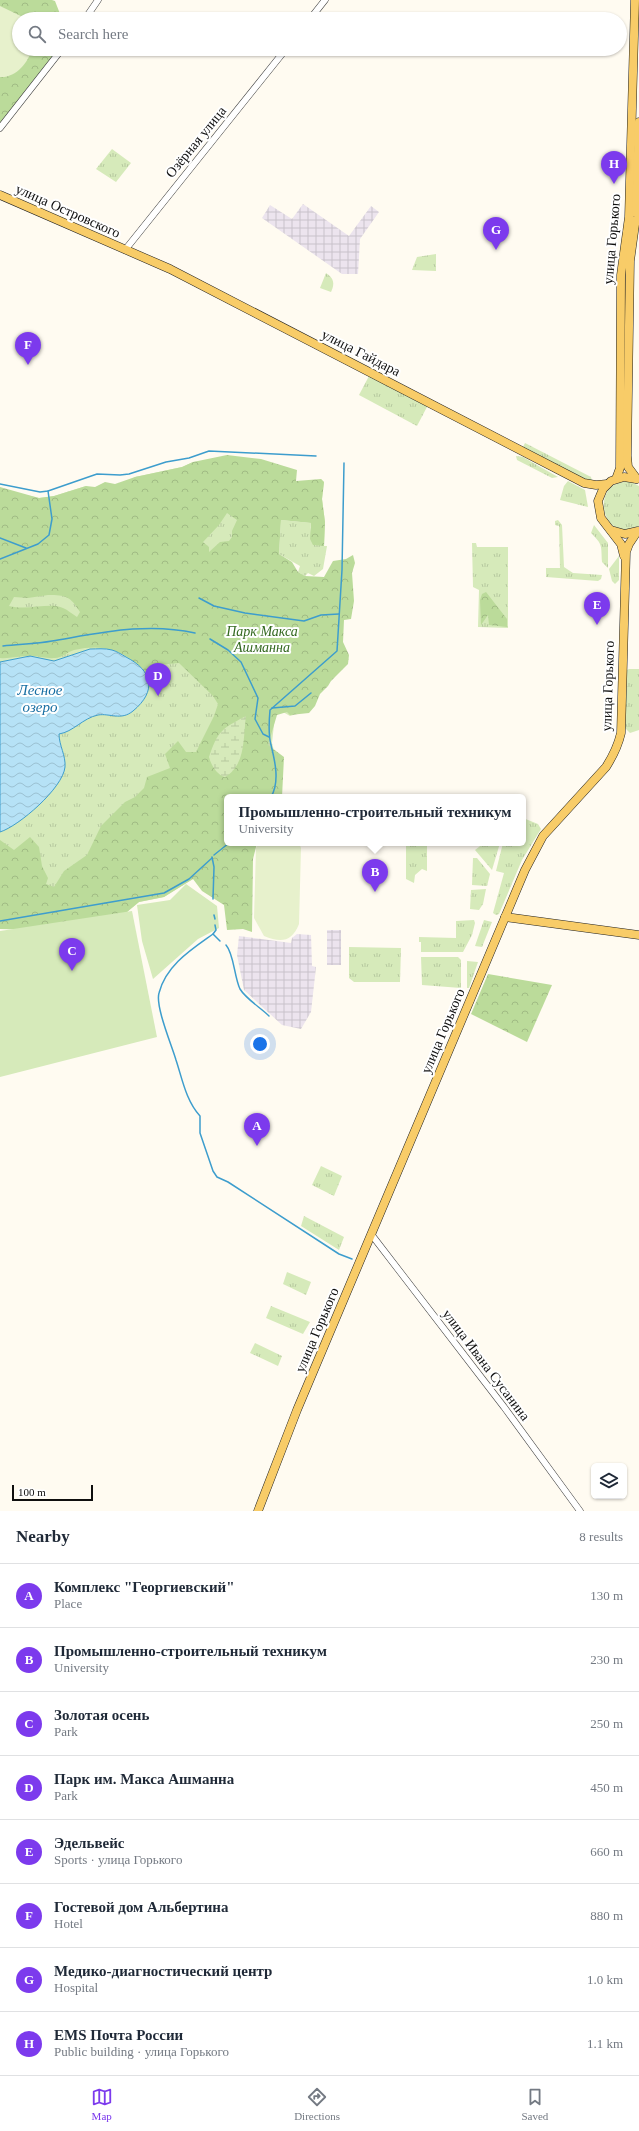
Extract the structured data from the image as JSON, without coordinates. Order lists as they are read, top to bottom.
{
  "streets": {
    "main road": ["улица Островского", "улица Горького", "улица Гайдара"],
    "street": ["Озёрная улица", "улица Ивана Сусанина"]
  },
  "crossings": [
    ["Озёрная улица", "улица Островского"],
    ["Озёрная улица", "улица Гайдара"],
    ["улица Островского", "улица Гайдара"],
    ["улица Горького", "улица Гайдара"],
    ["улица Горького", "улица Ивана Сусанина"]
  ],
  "water": ["Лесное озеро"],
  "parks": ["Парк Макса Ашманна"],
  "scale_bar": "100 m",
  "page": {
    "search": "Search here",
    "pins": [
      "H",
      "G",
      "F",
      "E",
      "D",
      "B",
      "C",
      "A"
    ],
    "popup": ["Промышленно-строительный техникум", "University"],
    "scale": "100 m",
    "heading": ["Nearby", "8 results"],
    "list": [
      {
        "mark": "A",
        "name": "Комплекс \"Георгиевский\"",
        "note": "Place",
        "value": "130 m"
      },
      {
        "mark": "B",
        "name": "Промышленно-строительный техникум",
        "note": "University",
        "value": "230 m"
      },
      {
        "mark": "C",
        "name": "Золотая осень",
        "note": "Park",
        "value": "250 m"
      },
      {
        "mark": "D",
        "name": "Парк им. Макса Ашманна",
        "note": "Park",
        "value": "450 m"
      },
      {
        "mark": "E",
        "name": "Эдельвейс",
        "note": "Sports · улица Горького",
        "value": "660 m"
      },
      {
        "mark": "F",
        "name": "Гостевой дом Альбертина",
        "note": "Hotel",
        "value": "880 m"
      },
      {
        "mark": "G",
        "name": "Медико-диагностический центр",
        "note": "Hospital",
        "value": "1.0 km"
      },
      {
        "mark": "H",
        "name": "EMS Почта России",
        "note": "Public building · улица Горького",
        "value": "1.1 km"
      }
    ],
    "nav": ["Map", "Directions", "Saved"]
  }
}
